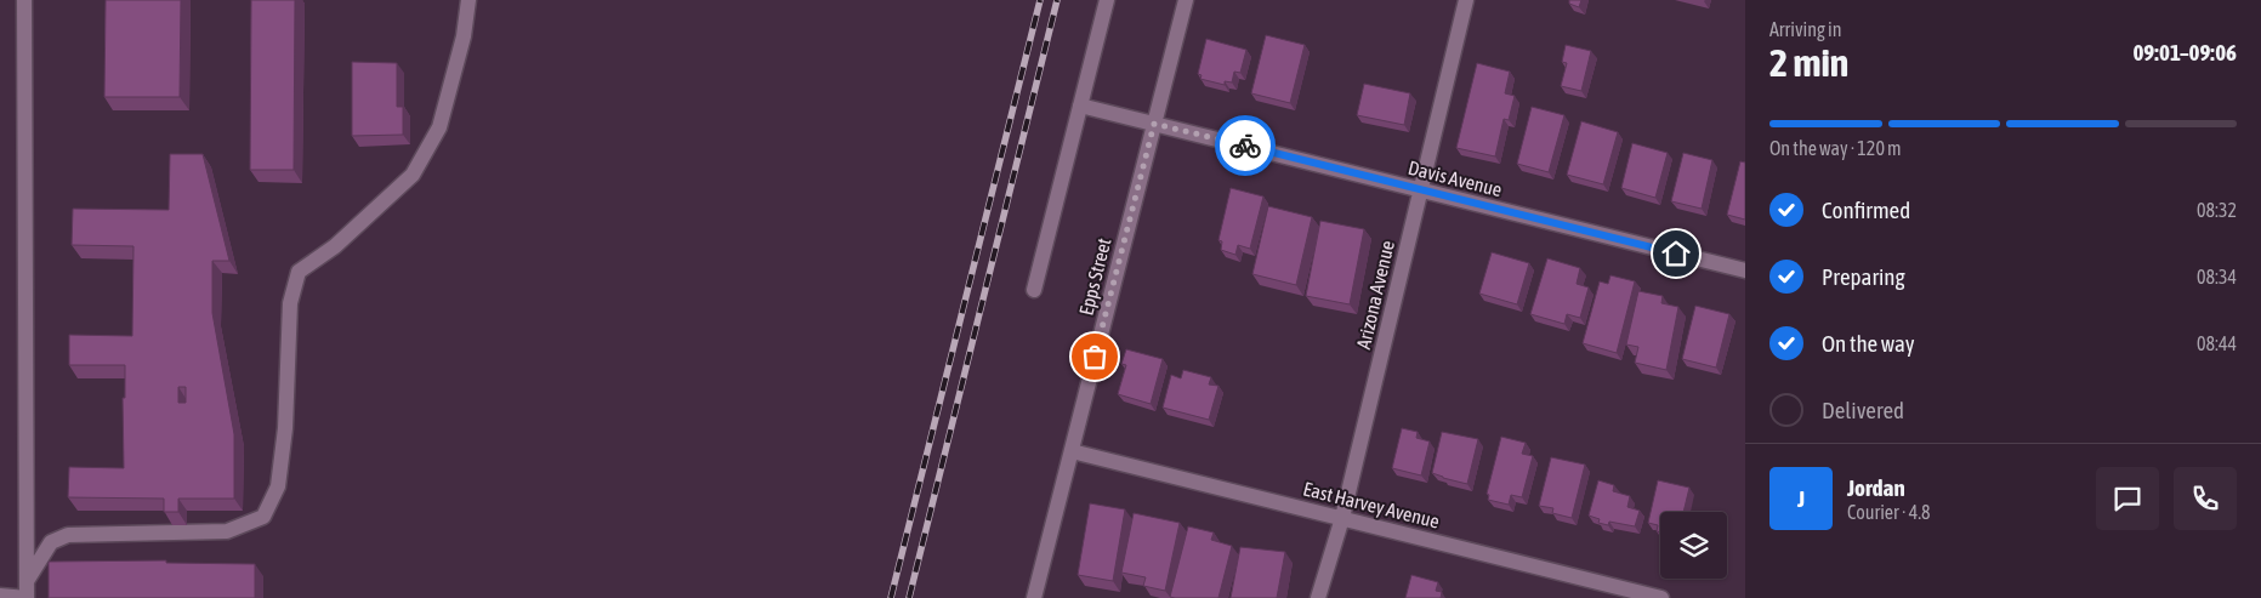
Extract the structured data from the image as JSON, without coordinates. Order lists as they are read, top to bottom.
{
  "streets": {
    "street": [
      "Davis Avenue",
      "Epps Street",
      "Arizona Avenue",
      "East Harvey Avenue"
    ]
  },
  "crossings": [
    ["Davis Avenue", "Epps Street"],
    ["Davis Avenue", "Arizona Avenue"],
    ["Epps Street", "East Harvey Avenue"],
    ["Arizona Avenue", "East Harvey Avenue"]
  ],
  "page": {
    "heading": ["2 min", "Arriving in", "09:01–09:06"],
    "panel": ["Jordan", "Courier · 4.8"],
    "bar": "On the way · 120 m",
    "list": [
      ["Confirmed", "08:32"],
      ["Preparing", "08:34"],
      ["On the way", "08:44"],
      "Delivered"
    ],
    "round": "J"
  }
}
